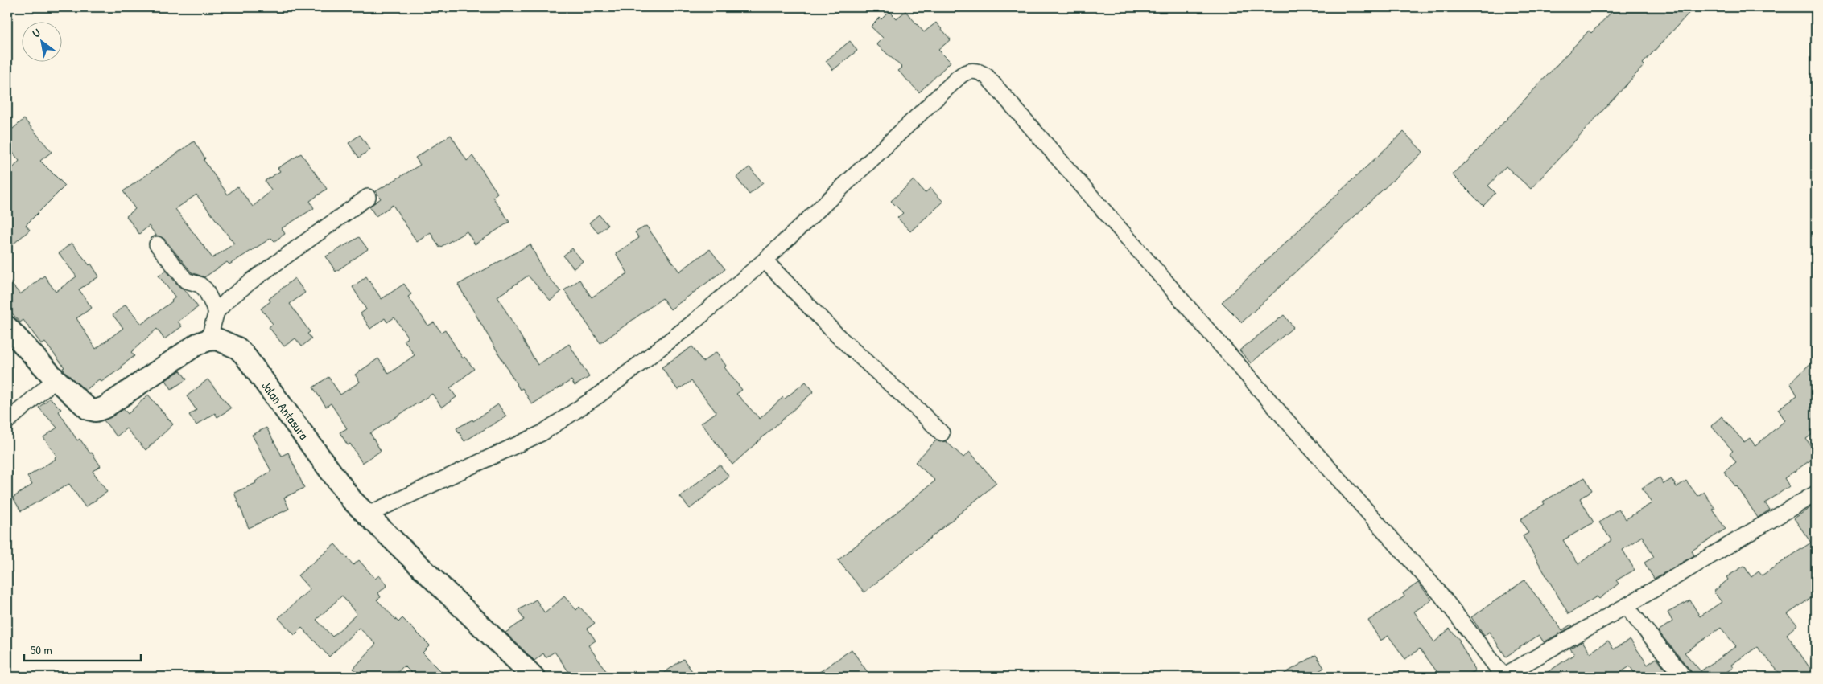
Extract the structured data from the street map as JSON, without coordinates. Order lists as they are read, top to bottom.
{
  "streets": {
    "main road": ["Jalan Antasura"]
  },
  "scale_bar": "50 m",
  "north": "top left"
}
